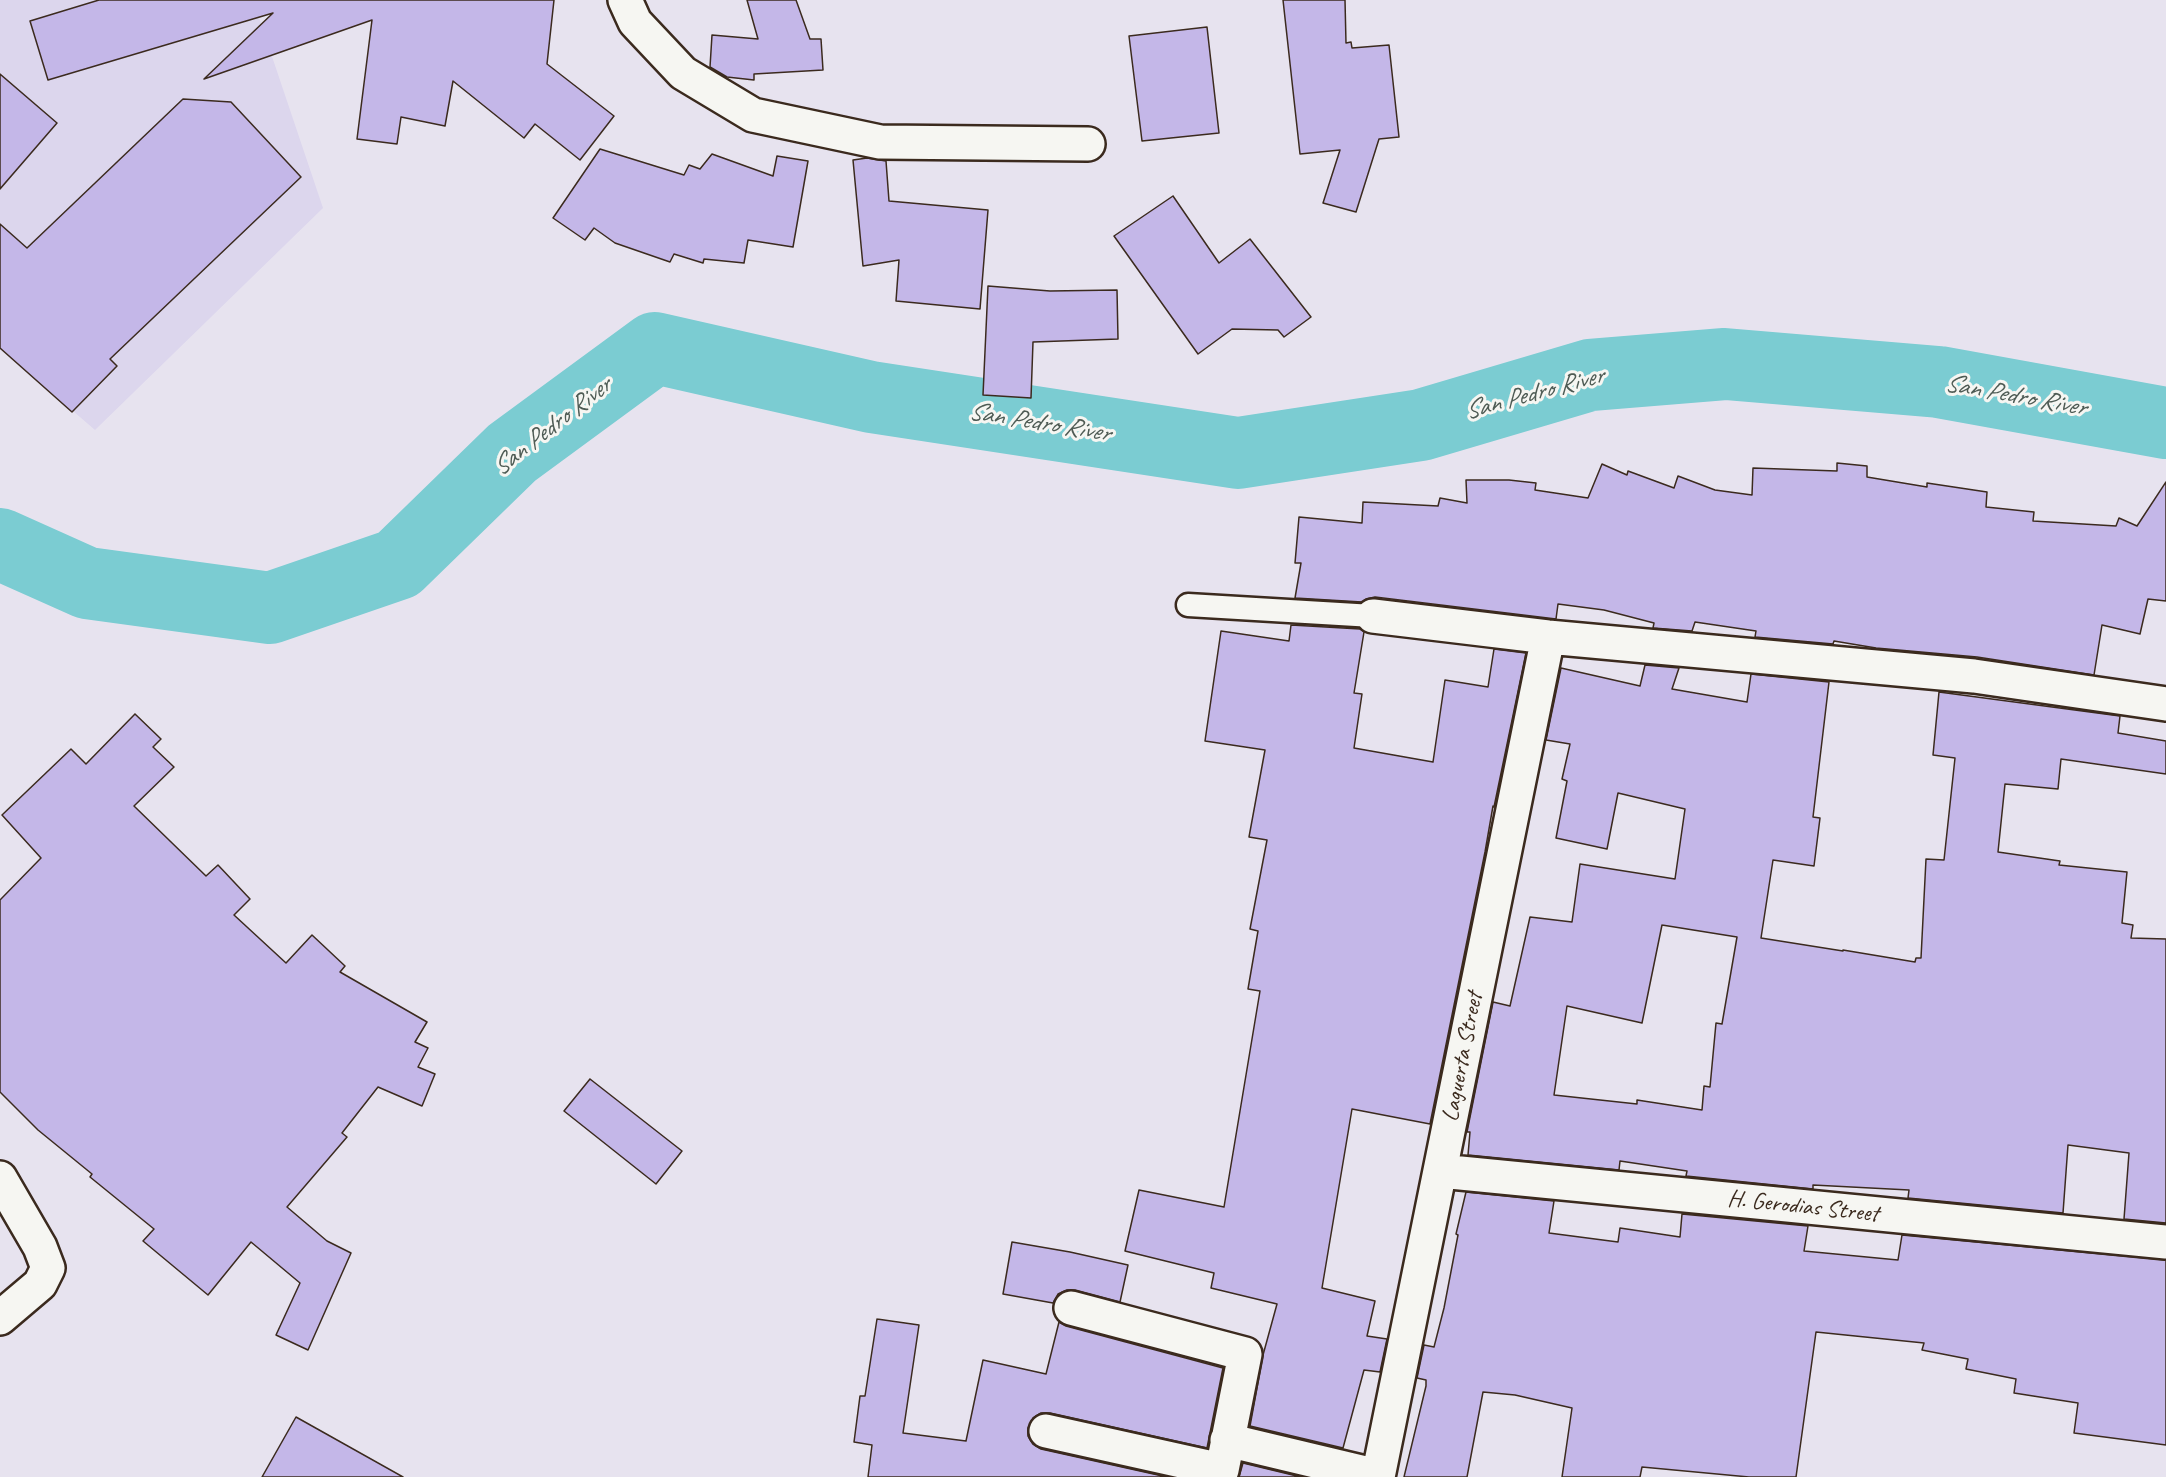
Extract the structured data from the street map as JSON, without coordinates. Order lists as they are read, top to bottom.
{
  "streets": {
    "street": ["Laguerta Street", "H. Gerodias Street"]
  },
  "crossings": [
    ["Laguerta Street", "H. Gerodias Street"]
  ],
  "water": ["San Pedro River"]
}
